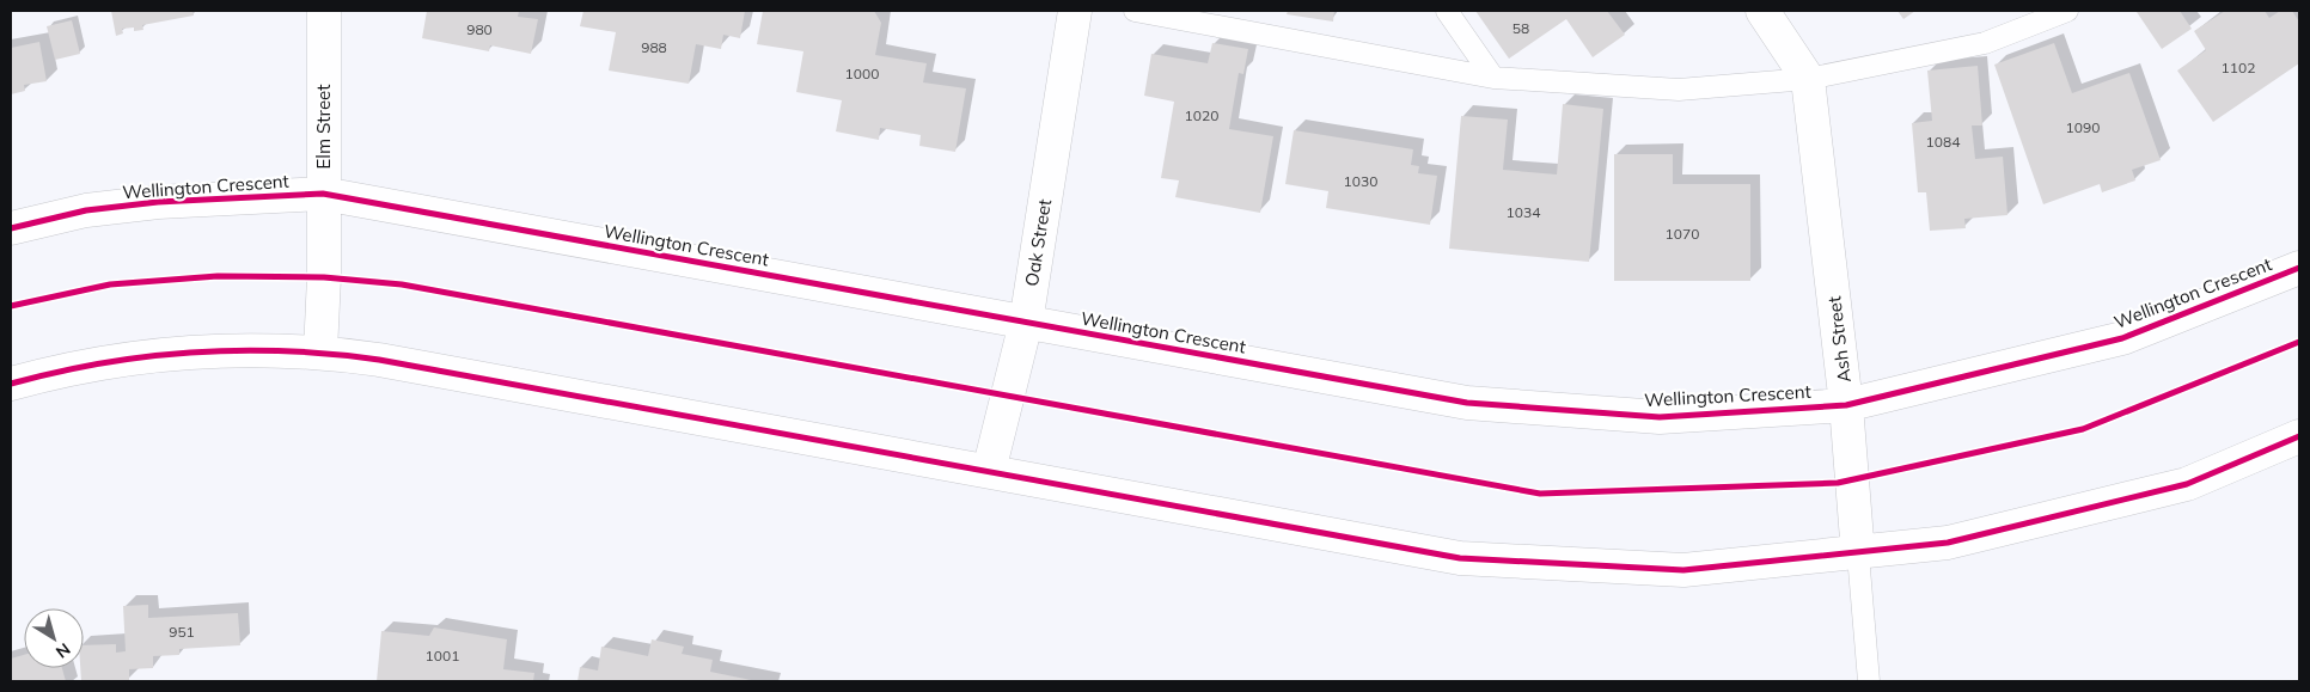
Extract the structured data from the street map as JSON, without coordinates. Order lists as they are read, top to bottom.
{
  "streets": {
    "street": [
      "Elm Street",
      "Wellington Crescent",
      "Oak Street",
      "Ash Street"
    ]
  },
  "crossings": [
    ["Elm Street", "Wellington Crescent"],
    ["Wellington Crescent", "Oak Street"],
    ["Wellington Crescent", "Ash Street"]
  ],
  "house_numbers": [
    "58",
    "980",
    "988",
    "1102",
    "1000",
    "1020",
    "1090",
    "1084",
    "1030",
    "1034",
    "1070",
    "951",
    "1001"
  ],
  "north": "bottom right"
}
